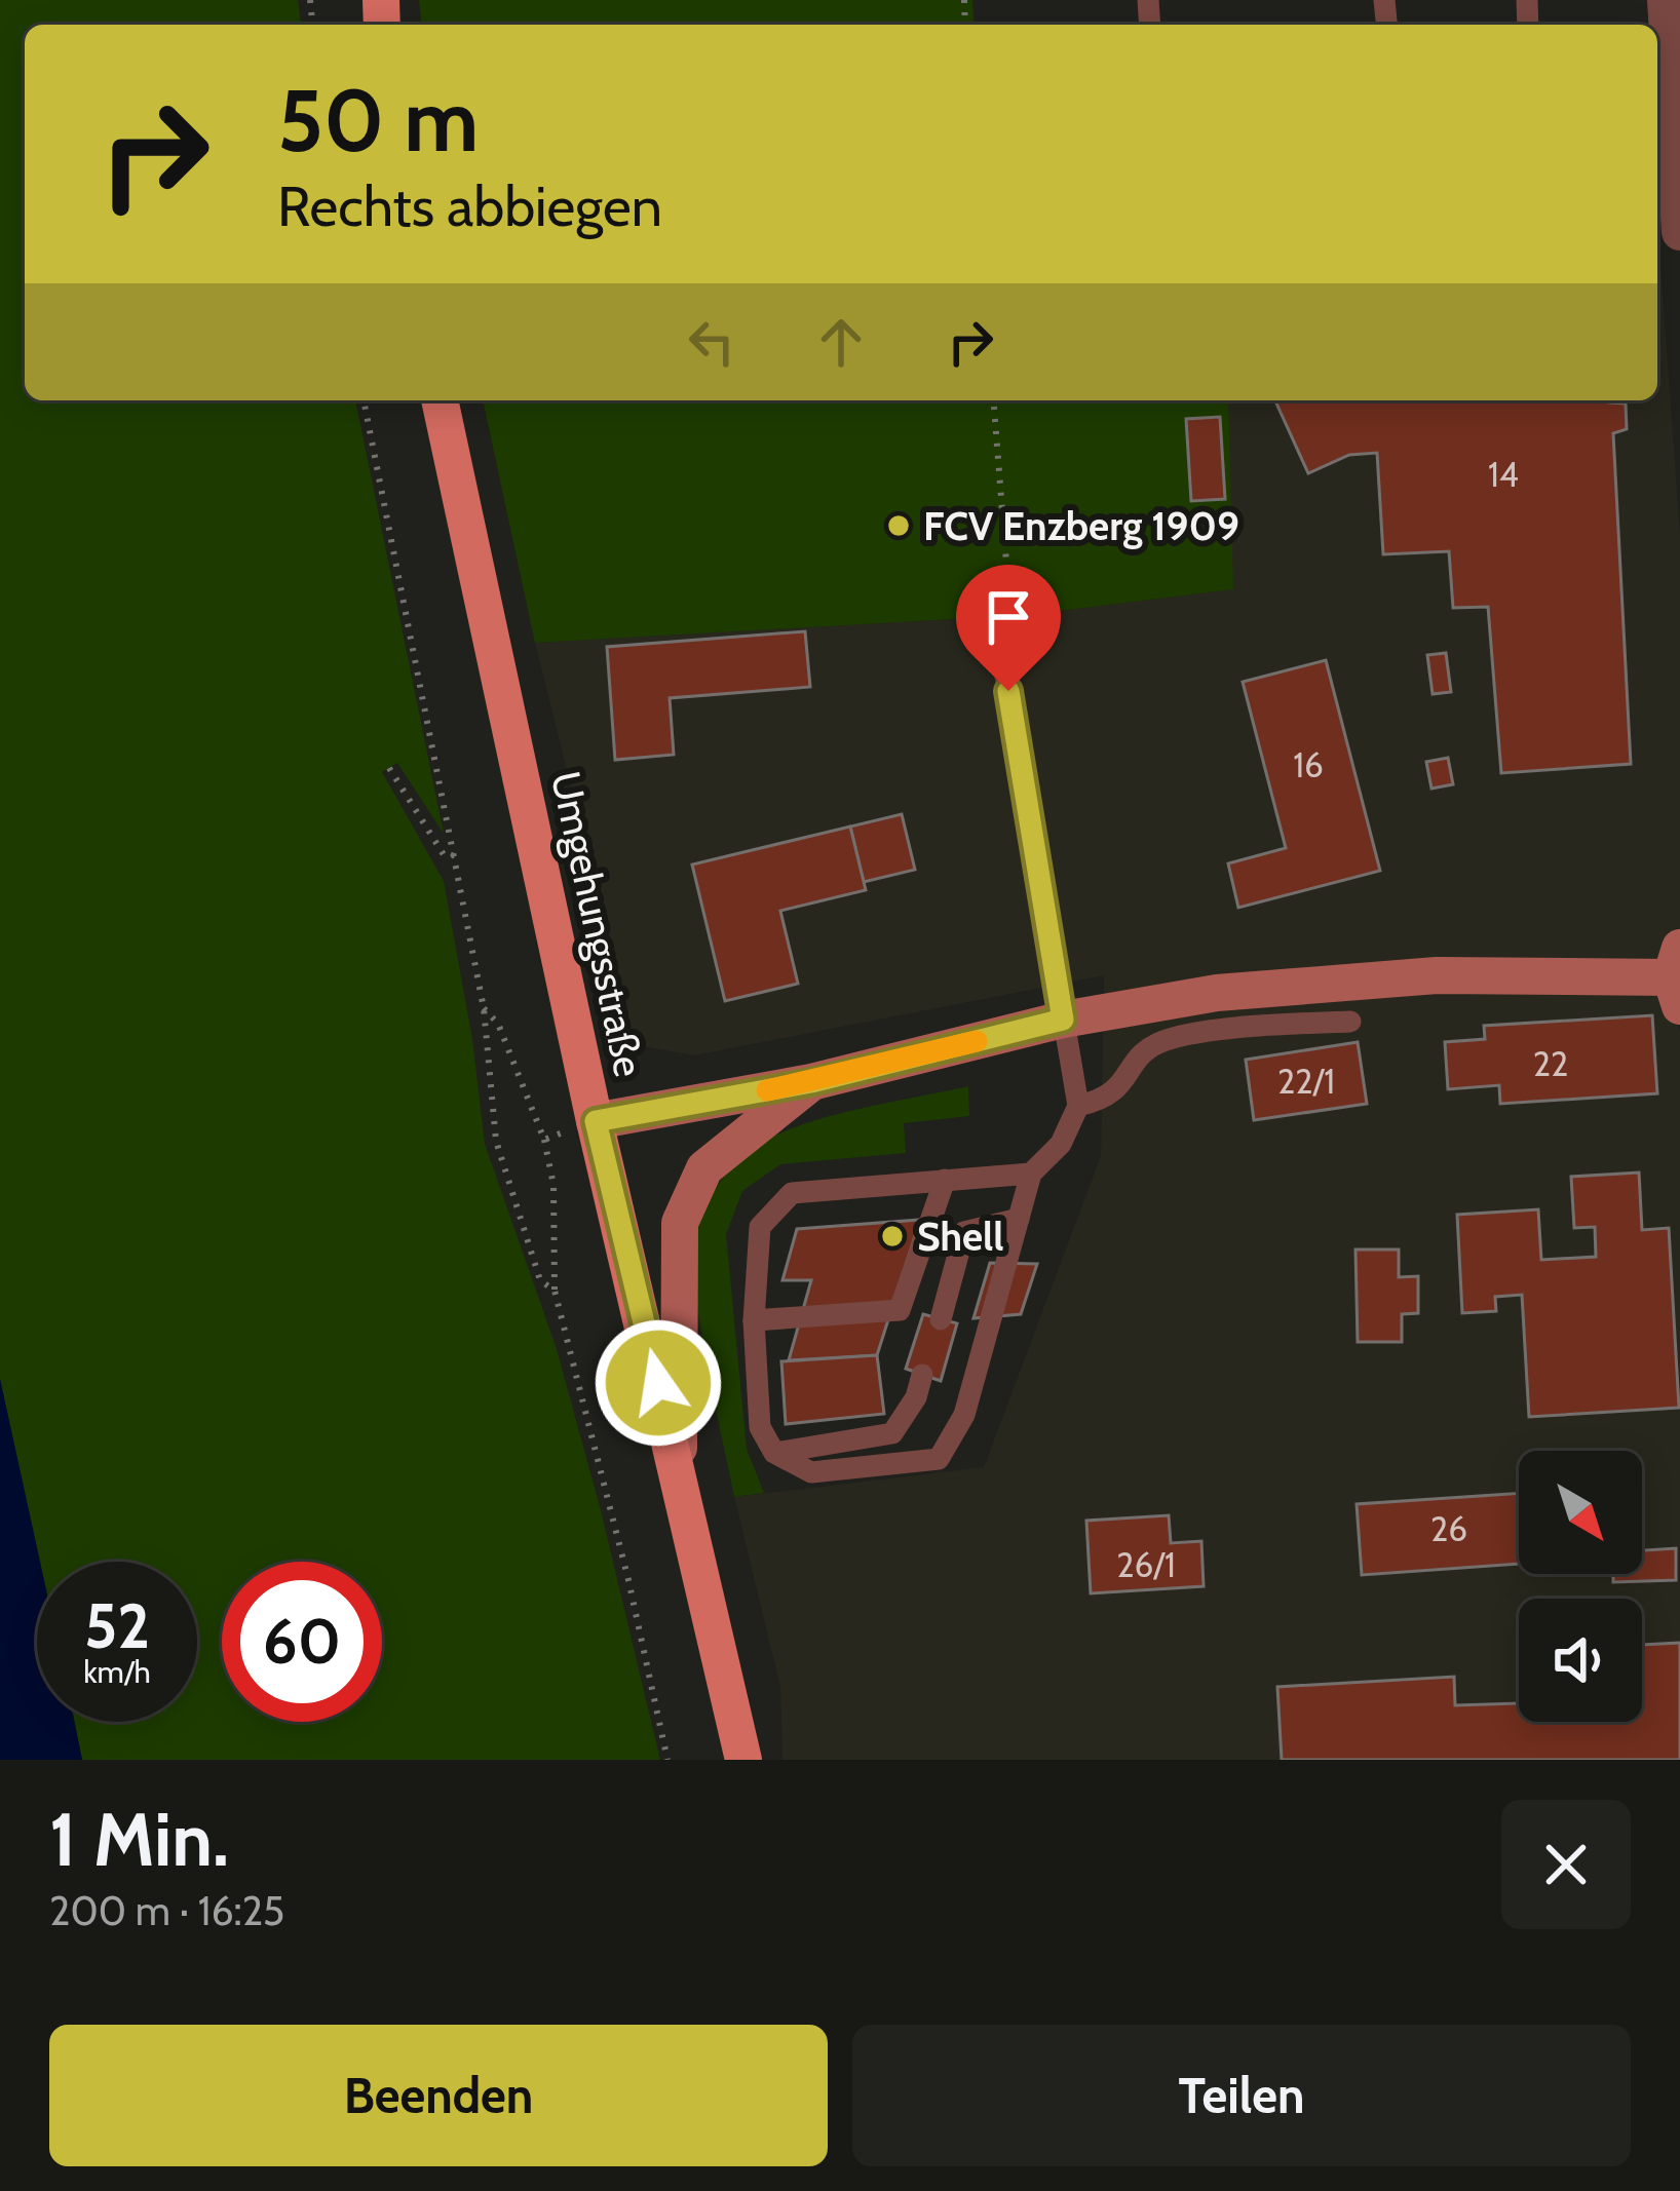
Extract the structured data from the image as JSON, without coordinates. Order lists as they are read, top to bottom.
{
  "streets": {
    "main road": ["Umgehungsstraße"]
  },
  "places": ["FCV Enzberg 1909", "Shell"],
  "house_numbers": [
    "14",
    "16",
    "22",
    "22/1",
    "26",
    "26/1"
  ],
  "north": "bottom right",
  "page": {
    "turn": ["50 m", "Rechts abbiegen"],
    "speed": "52 km/h",
    "limit": "60",
    "heading": ["1 Min.", "200 m · 16:25"],
    "buttons": ["Beenden", "Teilen"]
  }
}
